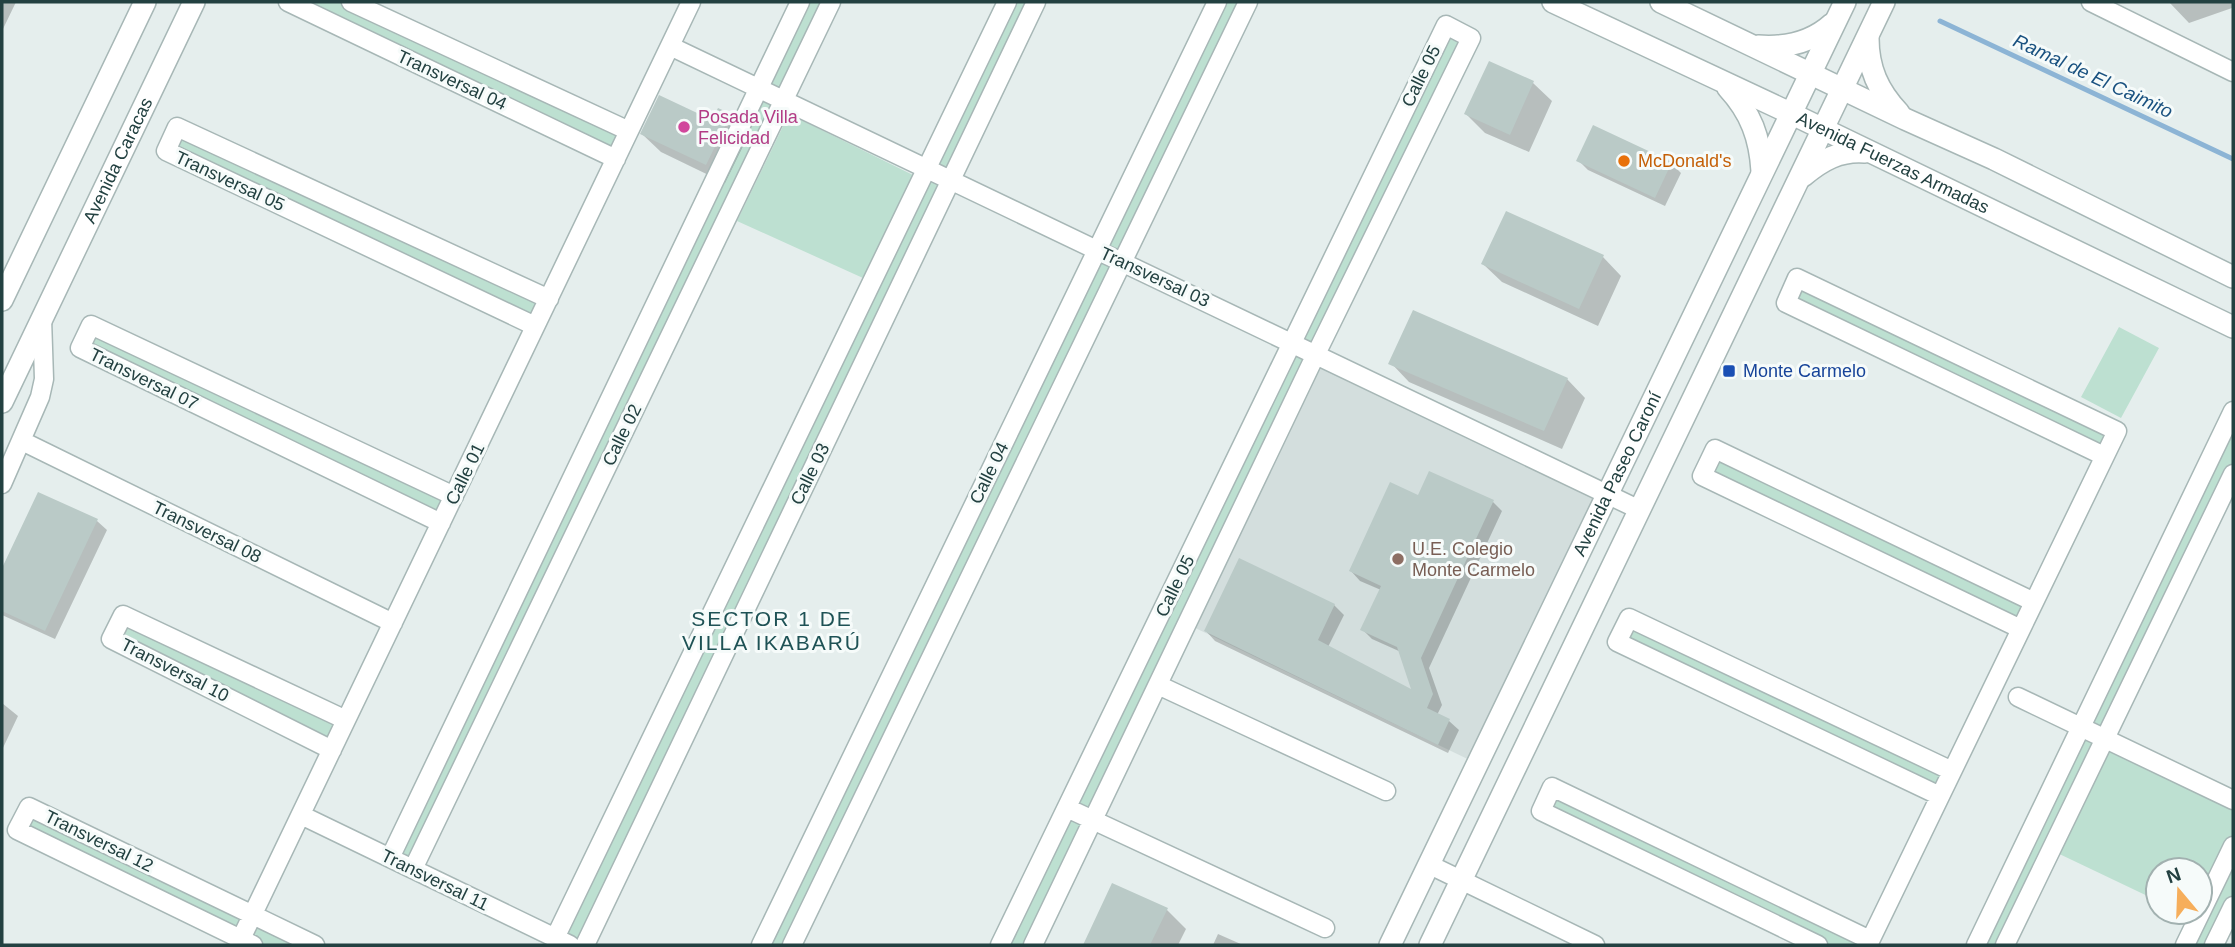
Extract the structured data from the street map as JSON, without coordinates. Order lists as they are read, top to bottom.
{
  "streets": {
    "street": [
      "Calle 05",
      "Transversal 04",
      "Avenida Caracas",
      "Avenida Fuerzas Armadas",
      "Transversal 05",
      "Transversal 03",
      "Transversal 07",
      "Calle 02",
      "Calle 04",
      "Avenida Paseo Caroní",
      "Calle 01",
      "Calle 03",
      "Transversal 08",
      "Transversal 10",
      "Transversal 12",
      "Transversal 11"
    ]
  },
  "crossings": [
    ["Calle 05", "Transversal 03"],
    ["Transversal 04", "Calle 01"],
    ["Avenida Caracas", "Transversal 08"],
    ["Avenida Fuerzas Armadas", "Avenida Paseo Caroní"],
    ["Transversal 05", "Calle 01"],
    ["Transversal 03", "Calle 02"],
    ["Transversal 03", "Calle 04"],
    ["Transversal 03", "Avenida Paseo Caroní"],
    ["Transversal 03", "Calle 01"],
    ["Transversal 03", "Calle 03"],
    ["Transversal 07", "Calle 01"],
    ["Calle 02", "Transversal 11"],
    ["Calle 01", "Transversal 08"],
    ["Calle 01", "Transversal 10"],
    ["Calle 01", "Transversal 12"],
    ["Calle 01", "Transversal 11"],
    ["Calle 03", "Transversal 11"]
  ],
  "districts": ["SECTOR 1 DE VILLA IKABARÚ"],
  "water": ["Ramal de El Caimito"],
  "places": {
    "other": ["Posada Villa Felicidad", "McDonald's", "U.E. Colegio Monte Carmelo"],
    "transit": ["Monte Carmelo"]
  },
  "north": "top"
}
